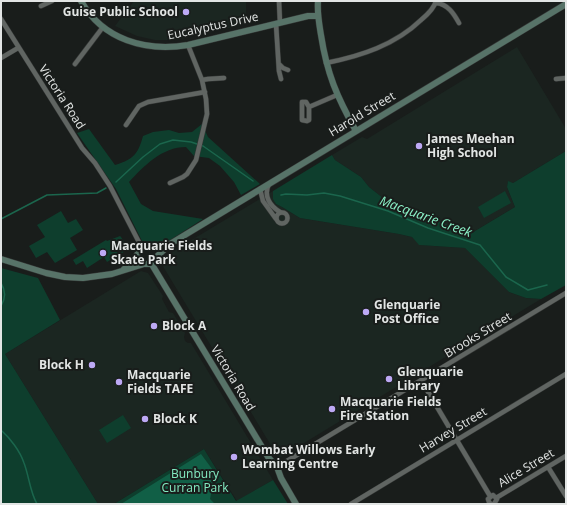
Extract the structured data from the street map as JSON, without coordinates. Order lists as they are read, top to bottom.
{
  "streets": {
    "main road": ["Eucalyptus Drive", "Victoria Road", "Harold Street"],
    "street": ["Brooks Street", "Harvey Street", "Alice Street"]
  },
  "crossings": [
    ["Victoria Road", "Harold Street"],
    ["Victoria Road", "Brooks Street"]
  ],
  "water": ["Macquarie Creek"],
  "parks": ["Bunbury Curran Park"],
  "places": [
    "Guise Public School",
    "James Meehan High School",
    "Macquarie Fields Skate Park",
    "Glenquarie Post Office",
    "Block A",
    "Block H",
    "Glenquarie Library",
    "Macquarie Fields TAFE",
    "Macquarie Fields Fire Station",
    "Block K",
    "Wombat Willows Early Learning Centre"
  ]
}
